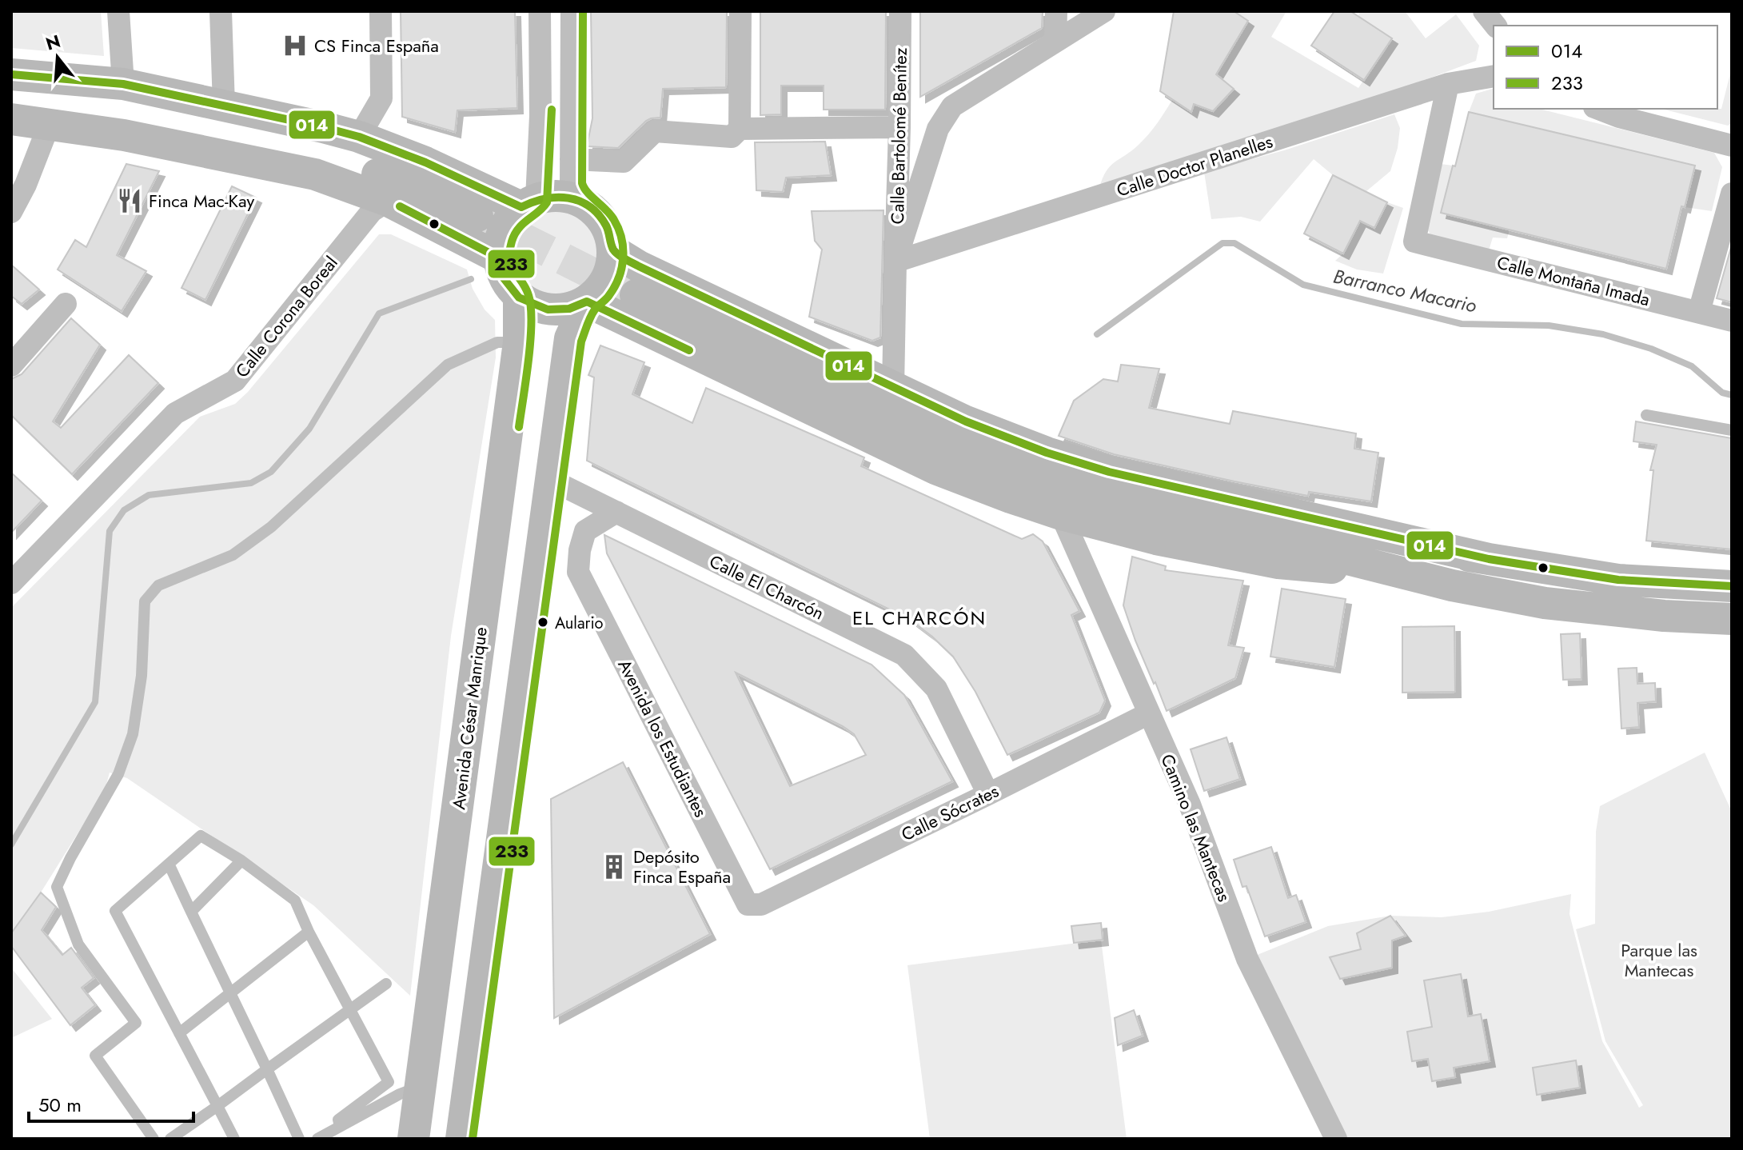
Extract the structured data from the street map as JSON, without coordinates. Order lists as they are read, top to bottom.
{
  "streets": {
    "main road": ["Avenida César Manrique"],
    "street": [
      "Calle Bartolomé Benítez",
      "Calle Doctor Planelles",
      "Calle Montaña Imada",
      "Calle Corona Boreal",
      "Calle El Charcón",
      "Avenida los Estudiantes",
      "Calle Sócrates",
      "Camino las Mantecas"
    ]
  },
  "crossings": [
    ["Calle Bartolomé Benítez", "Calle Doctor Planelles"],
    ["Calle Doctor Planelles", "Calle Montaña Imada"],
    ["Calle El Charcón", "Calle Sócrates"],
    ["Avenida los Estudiantes", "Calle Sócrates"],
    ["Calle Sócrates", "Camino las Mantecas"]
  ],
  "districts": ["EL CHARCÓN"],
  "water": ["Barranco Macario"],
  "parks": ["Parque las Mantecas"],
  "places": {
    "hospital": ["CS Finca España"],
    "restaurant": ["Finca Mac-Kay"],
    "other": ["Aulario"],
    "building": ["Depósito Finca España"]
  },
  "lines": ["transit line 233", "transit line 014"],
  "legend": ["014", "233"],
  "scale_bar": "50 m",
  "north": "top"
}
